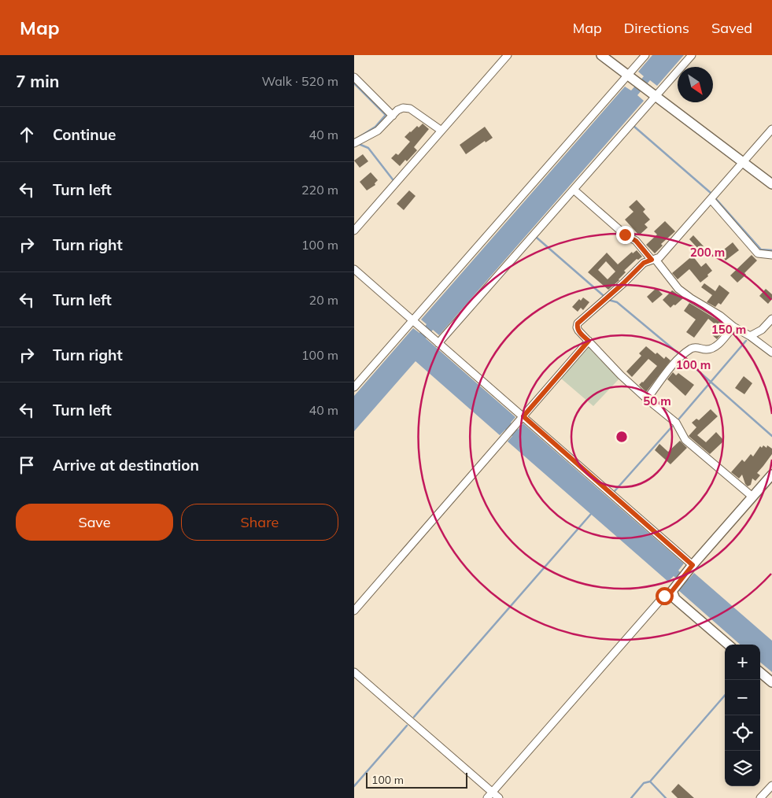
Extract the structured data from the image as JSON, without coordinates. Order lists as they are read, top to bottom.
{
  "scale_bar": "100 m",
  "north": "bottom right",
  "page": {
    "header": "Map",
    "nav": ["Map", "Directions", "Saved"],
    "heading": ["7 min", "Walk · 520 m"],
    "list": [
      ["Continue", "40 m"],
      ["Turn left", "220 m"],
      ["Turn right", "100 m"],
      ["Turn left", "20 m"],
      ["Turn right", "100 m"],
      ["Turn left", "40 m"],
      "Arrive at destination"
    ],
    "buttons": ["Save", "Share"],
    "map_buttons": ["+", "−"],
    "scale": "100 m"
  },
  "rings": [
    "200 m",
    "150 m",
    "100 m",
    "50 m"
  ]
}
